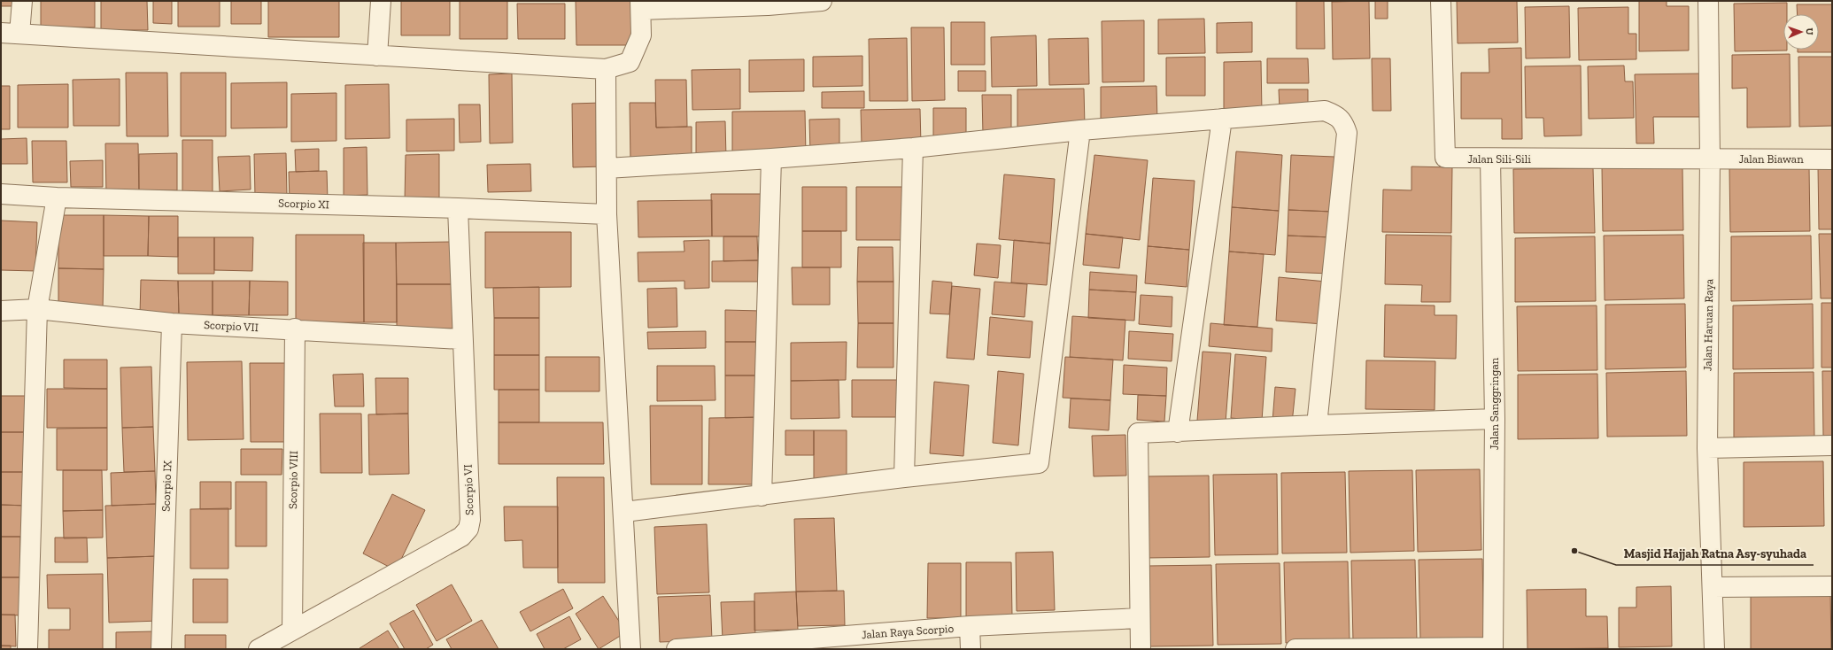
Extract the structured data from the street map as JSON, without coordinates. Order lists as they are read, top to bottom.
{
  "streets": {
    "street": [
      "Jalan Sili-Sili",
      "Jalan Biawan",
      "Scorpio XI",
      "Jalan Haruan Raya",
      "Scorpio VII",
      "Jalan Sanggringan",
      "Scorpio VIII",
      "Scorpio IX",
      "Scorpio VI",
      "Jalan Raya Scorpio"
    ]
  },
  "crossings": [
    ["Jalan Sili-Sili", "Jalan Biawan"],
    ["Jalan Sili-Sili", "Jalan Haruan Raya"],
    ["Jalan Sili-Sili", "Jalan Sanggringan"],
    ["Jalan Biawan", "Jalan Haruan Raya"],
    ["Scorpio XI", "Scorpio VI"],
    ["Scorpio VII", "Scorpio VIII"],
    ["Scorpio VII", "Scorpio IX"],
    ["Scorpio VII", "Scorpio VI"],
    ["Scorpio VIII", "Scorpio VI"]
  ],
  "places": ["Masjid Hajjah Ratna Asy-syuhada"],
  "north": "right"
}
